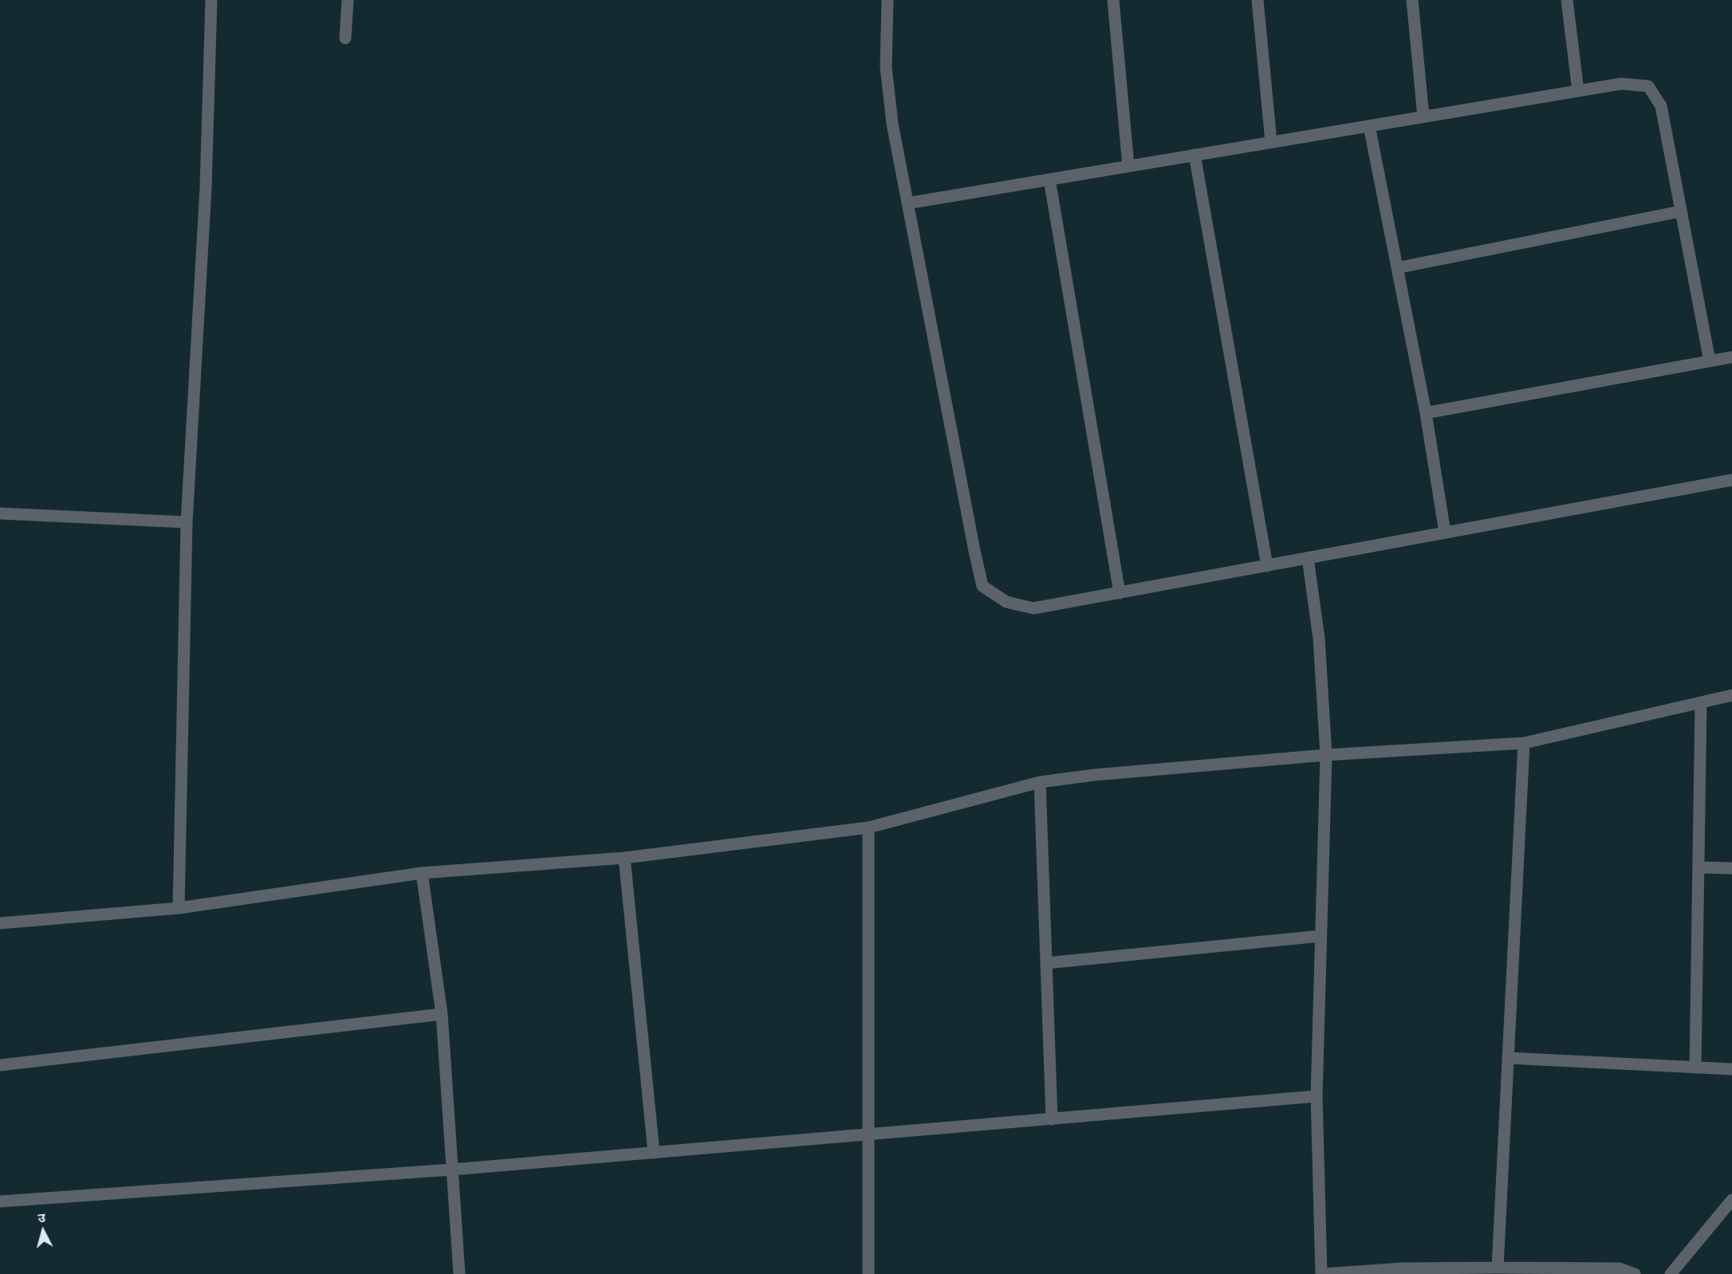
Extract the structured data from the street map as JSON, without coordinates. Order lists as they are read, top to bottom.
{
  "north": "top"
}
